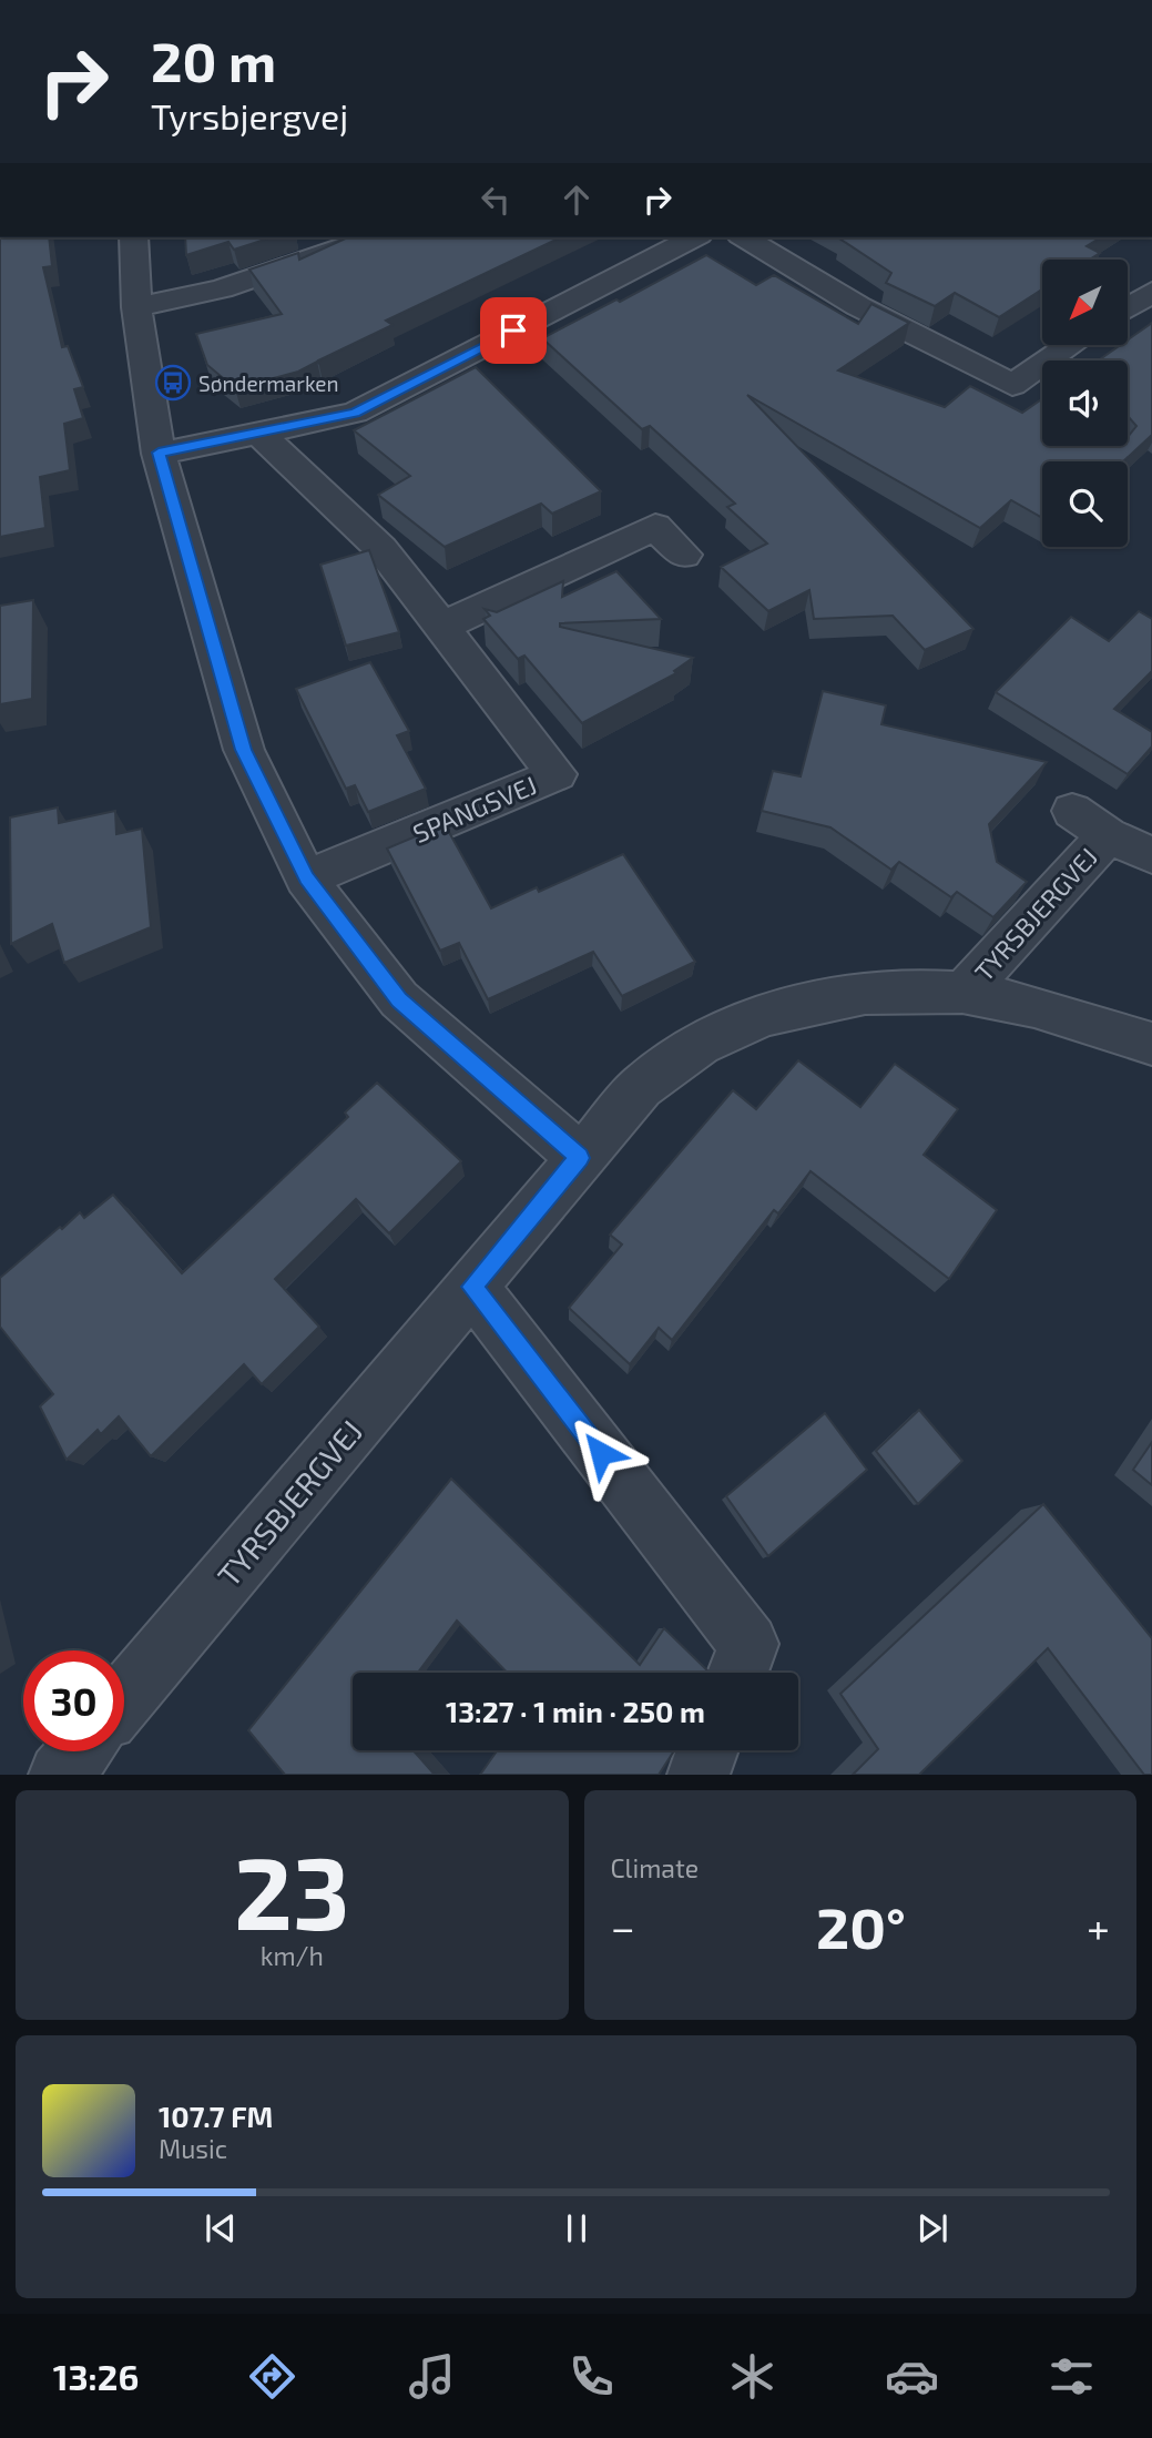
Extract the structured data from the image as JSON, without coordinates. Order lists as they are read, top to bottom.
{
  "streets": {
    "street": ["SPANGSVEJ", "TYRSBJERGVEJ"]
  },
  "places": {
    "bus stop": ["Søndermarken"]
  },
  "north": "bottom left",
  "page": {
    "turn": ["20 m", "Tyrsbjergvej"],
    "limit": "30",
    "trip": "13:27 · 1 min · 250 m",
    "tile": [
      ["23", "km/h"],
      "Climate"
    ],
    "heat": ["−", "20°", "+"],
    "song": ["107.7 FM", "Music"],
    "tabs": "13:26"
  }
}
